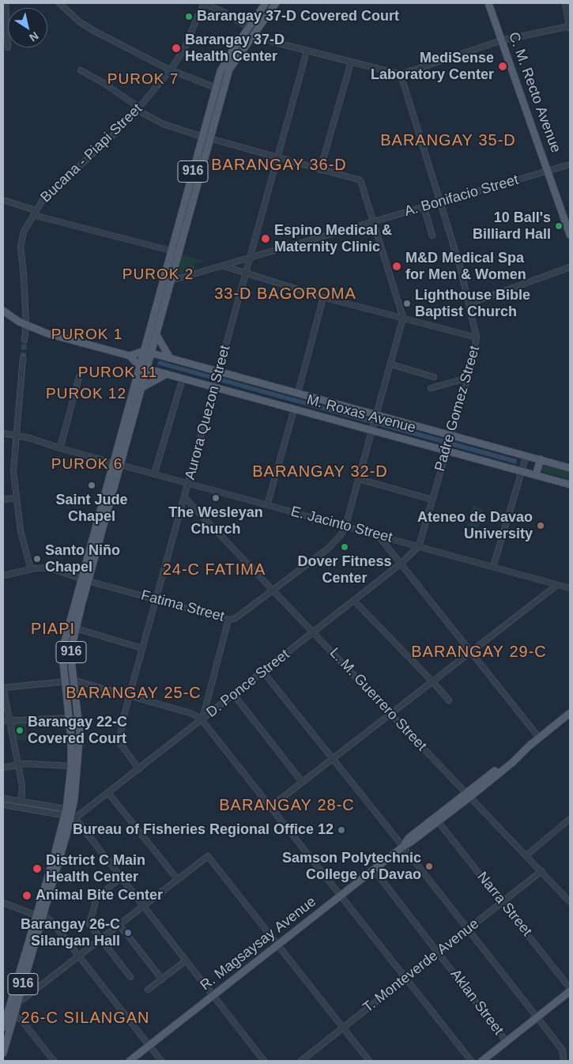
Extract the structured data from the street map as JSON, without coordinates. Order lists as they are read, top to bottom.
{
  "streets": {
    "main road": [
      "C. M. Recto Avenue",
      "916",
      "M. Roxas Avenue",
      "R. Magsaysay Avenue"
    ],
    "street": [
      "Bucana - Piapi Street",
      "A. Bonifacio Street",
      "Padre Gomez Street",
      "Aurora Quezon Street",
      "E. Jacinto Street",
      "Fatima Street",
      "D. Ponce Street",
      "L. M. Guerrero Street",
      "Narra Street",
      "T. Monteverde Avenue",
      "Aklan Street"
    ]
  },
  "crossings": [
    ["C. M. Recto Avenue", "A. Bonifacio Street"],
    ["916", "A. Bonifacio Street"],
    ["916", "M. Roxas Avenue"],
    ["916", "E. Jacinto Street"],
    ["916", "Fatima Street"],
    ["916", "D. Ponce Street"],
    ["A. Bonifacio Street", "Padre Gomez Street"],
    ["A. Bonifacio Street", "Aurora Quezon Street"],
    ["Padre Gomez Street", "M. Roxas Avenue"],
    ["Padre Gomez Street", "E. Jacinto Street"],
    ["Padre Gomez Street", "D. Ponce Street"],
    ["Aurora Quezon Street", "M. Roxas Avenue"],
    ["Aurora Quezon Street", "E. Jacinto Street"],
    ["Aurora Quezon Street", "Fatima Street"],
    ["Aurora Quezon Street", "D. Ponce Street"],
    ["Aurora Quezon Street", "L. M. Guerrero Street"],
    ["E. Jacinto Street", "Fatima Street"],
    ["E. Jacinto Street", "D. Ponce Street"],
    ["Fatima Street", "L. M. Guerrero Street"],
    ["D. Ponce Street", "L. M. Guerrero Street"],
    ["L. M. Guerrero Street", "R. Magsaysay Avenue"],
    ["L. M. Guerrero Street", "T. Monteverde Avenue"],
    ["Narra Street", "R. Magsaysay Avenue"],
    ["Narra Street", "T. Monteverde Avenue"],
    ["R. Magsaysay Avenue", "Aklan Street"],
    ["T. Monteverde Avenue", "Aklan Street"]
  ],
  "districts": [
    "PUROK 7",
    "BARANGAY 35-D",
    "BARANGAY 36-D",
    "PUROK 2",
    "33-D BAGOROMA",
    "PUROK 1",
    "PUROK 11",
    "PUROK 12",
    "PUROK 6",
    "BARANGAY 32-D",
    "24-C FATIMA",
    "PIAPI",
    "BARANGAY 29-C",
    "BARANGAY 25-C",
    "BARANGAY 28-C",
    "26-C SILANGAN"
  ],
  "places": [
    "Barangay 37-D Covered Court",
    "Barangay 37-D Health Center",
    "MediSense Laboratory Center",
    "10 Ball's Billiard Hall",
    "Espino Medical & Maternity Clinic",
    "M&D Medical Spa for Men & Women",
    "Lighthouse Bible Baptist Church",
    "Saint Jude Chapel",
    "The Wesleyan Church",
    "Ateneo de Davao University",
    "Dover Fitness Center",
    "Santo Niño Chapel",
    "Barangay 22-C Covered Court",
    "Bureau of Fisheries Regional Office 12",
    "Samson Polytechnic College of Davao",
    "District C Main Health Center",
    "Animal Bite Center",
    "Barangay 26-C Silangan Hall"
  ],
  "north": "bottom right"
}
